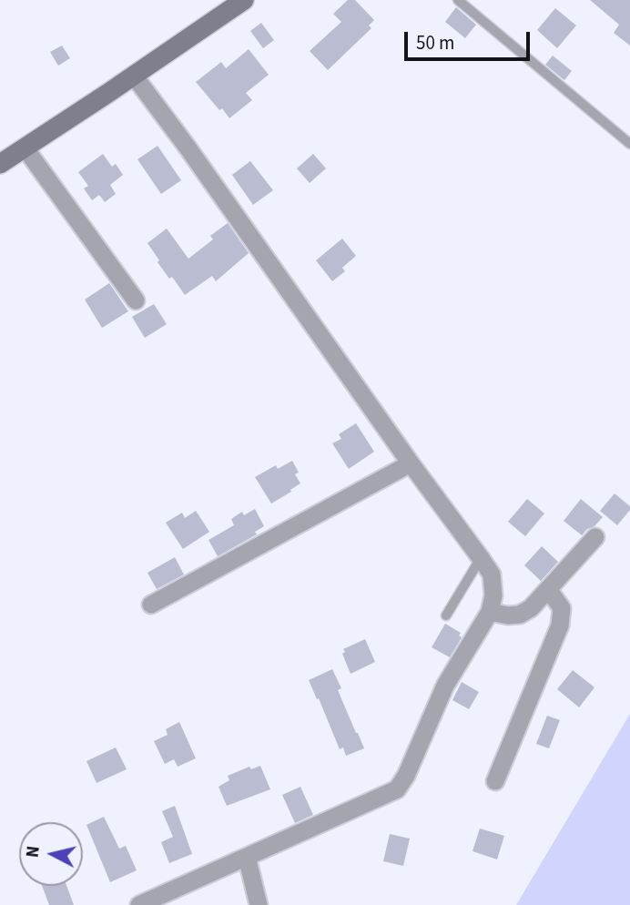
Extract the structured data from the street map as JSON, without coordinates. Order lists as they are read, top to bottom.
{
  "scale_bar": "50 m",
  "north": "left"
}
